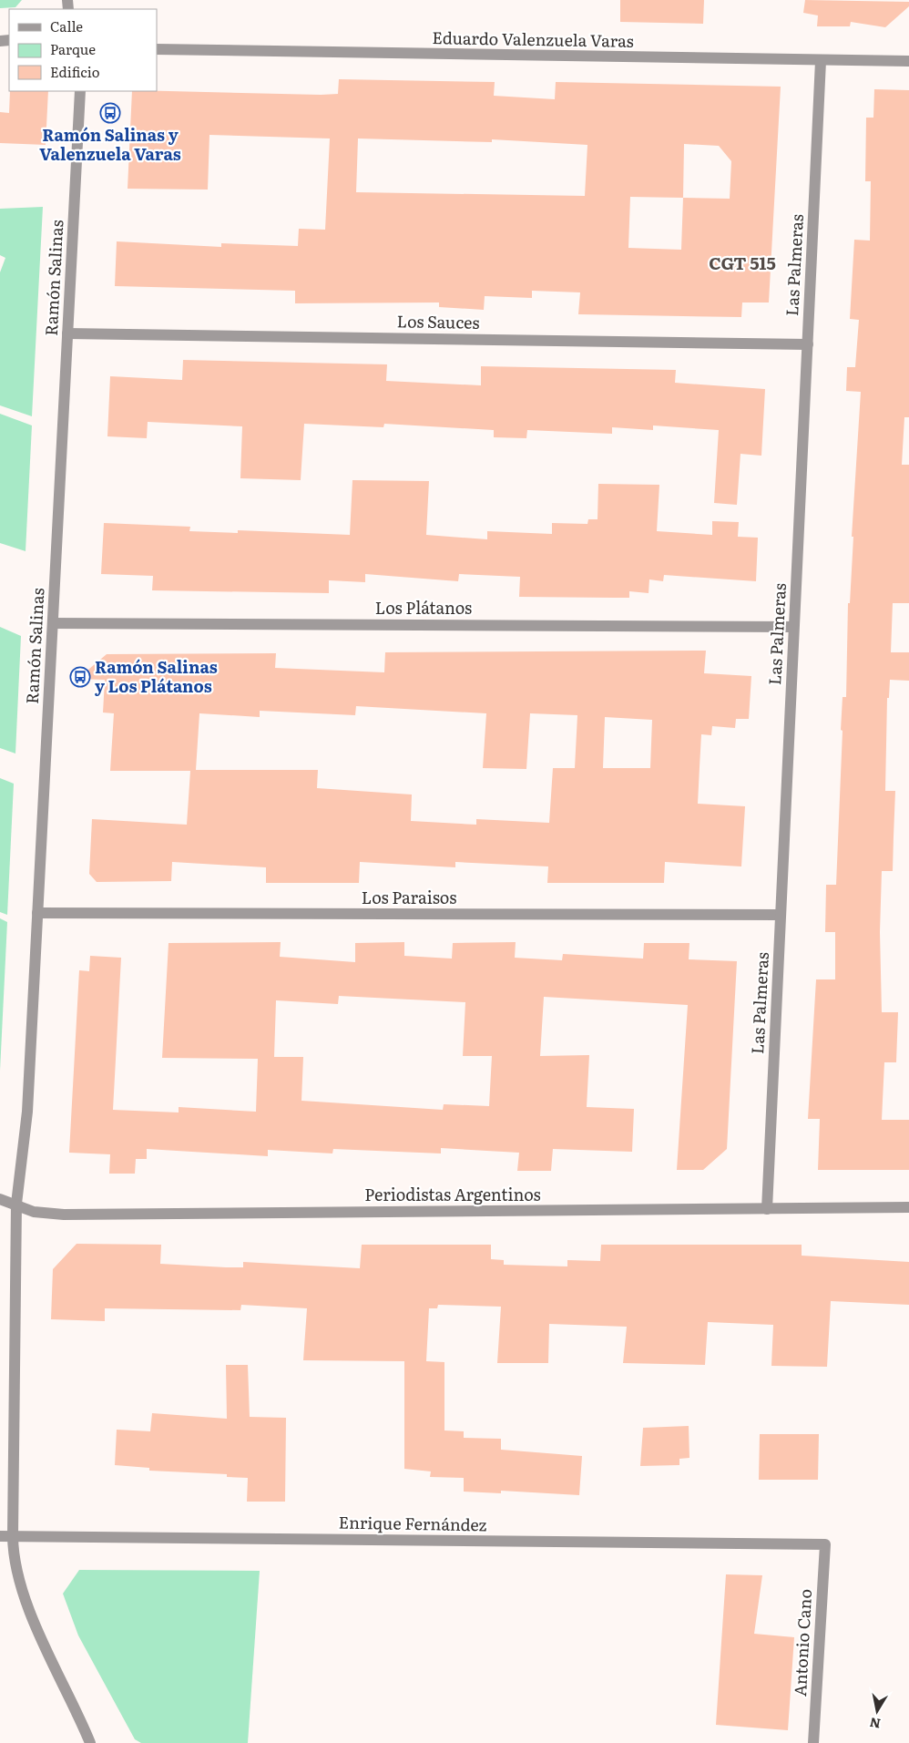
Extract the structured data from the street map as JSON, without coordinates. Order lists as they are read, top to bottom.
{
  "streets": {
    "street": [
      "Eduardo Valenzuela Varas",
      "Las Palmeras",
      "Ramón Salinas",
      "Los Sauces",
      "Los Plátanos",
      "Los Paraisos",
      "Periodistas Argentinos",
      "Enrique Fernández",
      "Antonio Cano"
    ]
  },
  "crossings": [
    ["Eduardo Valenzuela Varas", "Las Palmeras"],
    ["Las Palmeras", "Los Sauces"],
    ["Las Palmeras", "Los Plátanos"],
    ["Las Palmeras", "Los Paraisos"],
    ["Las Palmeras", "Periodistas Argentinos"],
    ["Ramón Salinas", "Los Sauces"],
    ["Ramón Salinas", "Los Plátanos"],
    ["Ramón Salinas", "Los Paraisos"],
    ["Ramón Salinas", "Periodistas Argentinos"],
    ["Ramón Salinas", "Enrique Fernández"],
    ["Enrique Fernández", "Antonio Cano"]
  ],
  "districts": ["CGT 515"],
  "places": {
    "bus stop": ["Ramón Salinas y Valenzuela Varas", "Ramón Salinas y Los Plátanos"]
  },
  "legend": ["Calle", "Parque", "Edificio"],
  "north": "bottom"
}
